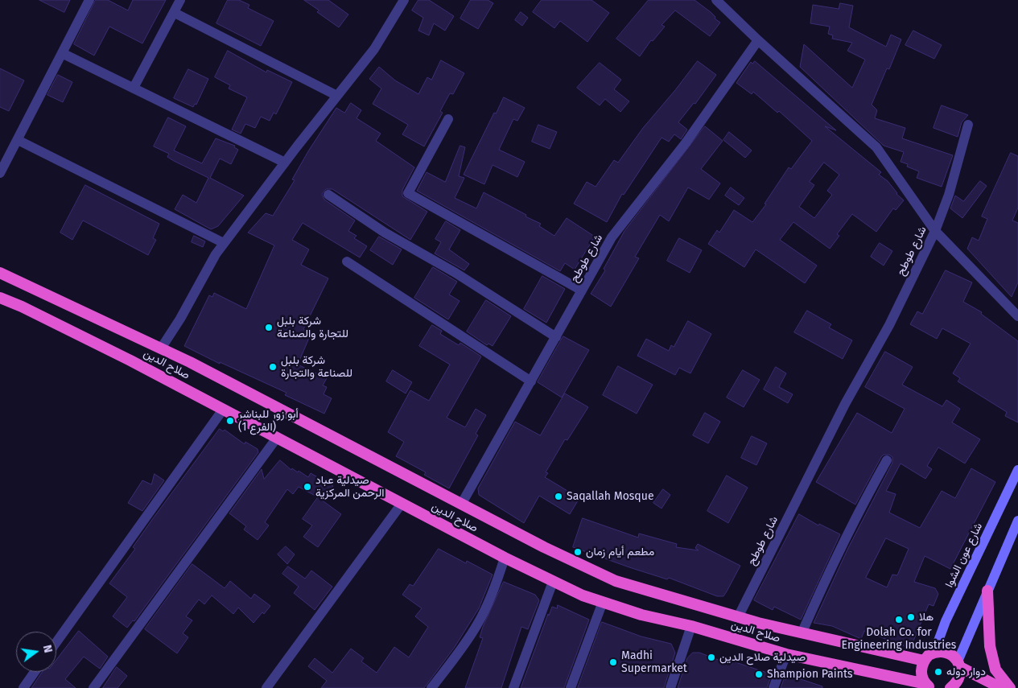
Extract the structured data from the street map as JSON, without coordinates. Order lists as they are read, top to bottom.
{
  "streets": {
    "highway": ["صلاح الدين"],
    "main road": ["شارع عون الشوا"],
    "street": ["شارع طوطح"]
  },
  "crossings": [
    ["شارع طوطح", "صلاح الدين"]
  ],
  "places": [
    "شركة بلبل للتجارة والصناعة",
    "شركة بلبل للصناعة والتجارة",
    "أبو زور للبناشر (الفرع 1)",
    "صيدلية عباد الرحمن المركزية",
    "Saqallah Mosque",
    "مطعم أيام زمان",
    "هلا",
    "Dolah Co. for Engineering Industries",
    "صيدلية صلاح الدين",
    "Madhi Supermarket",
    "دوار دوله",
    "Shampion Paints"
  ],
  "north": "right"
}
